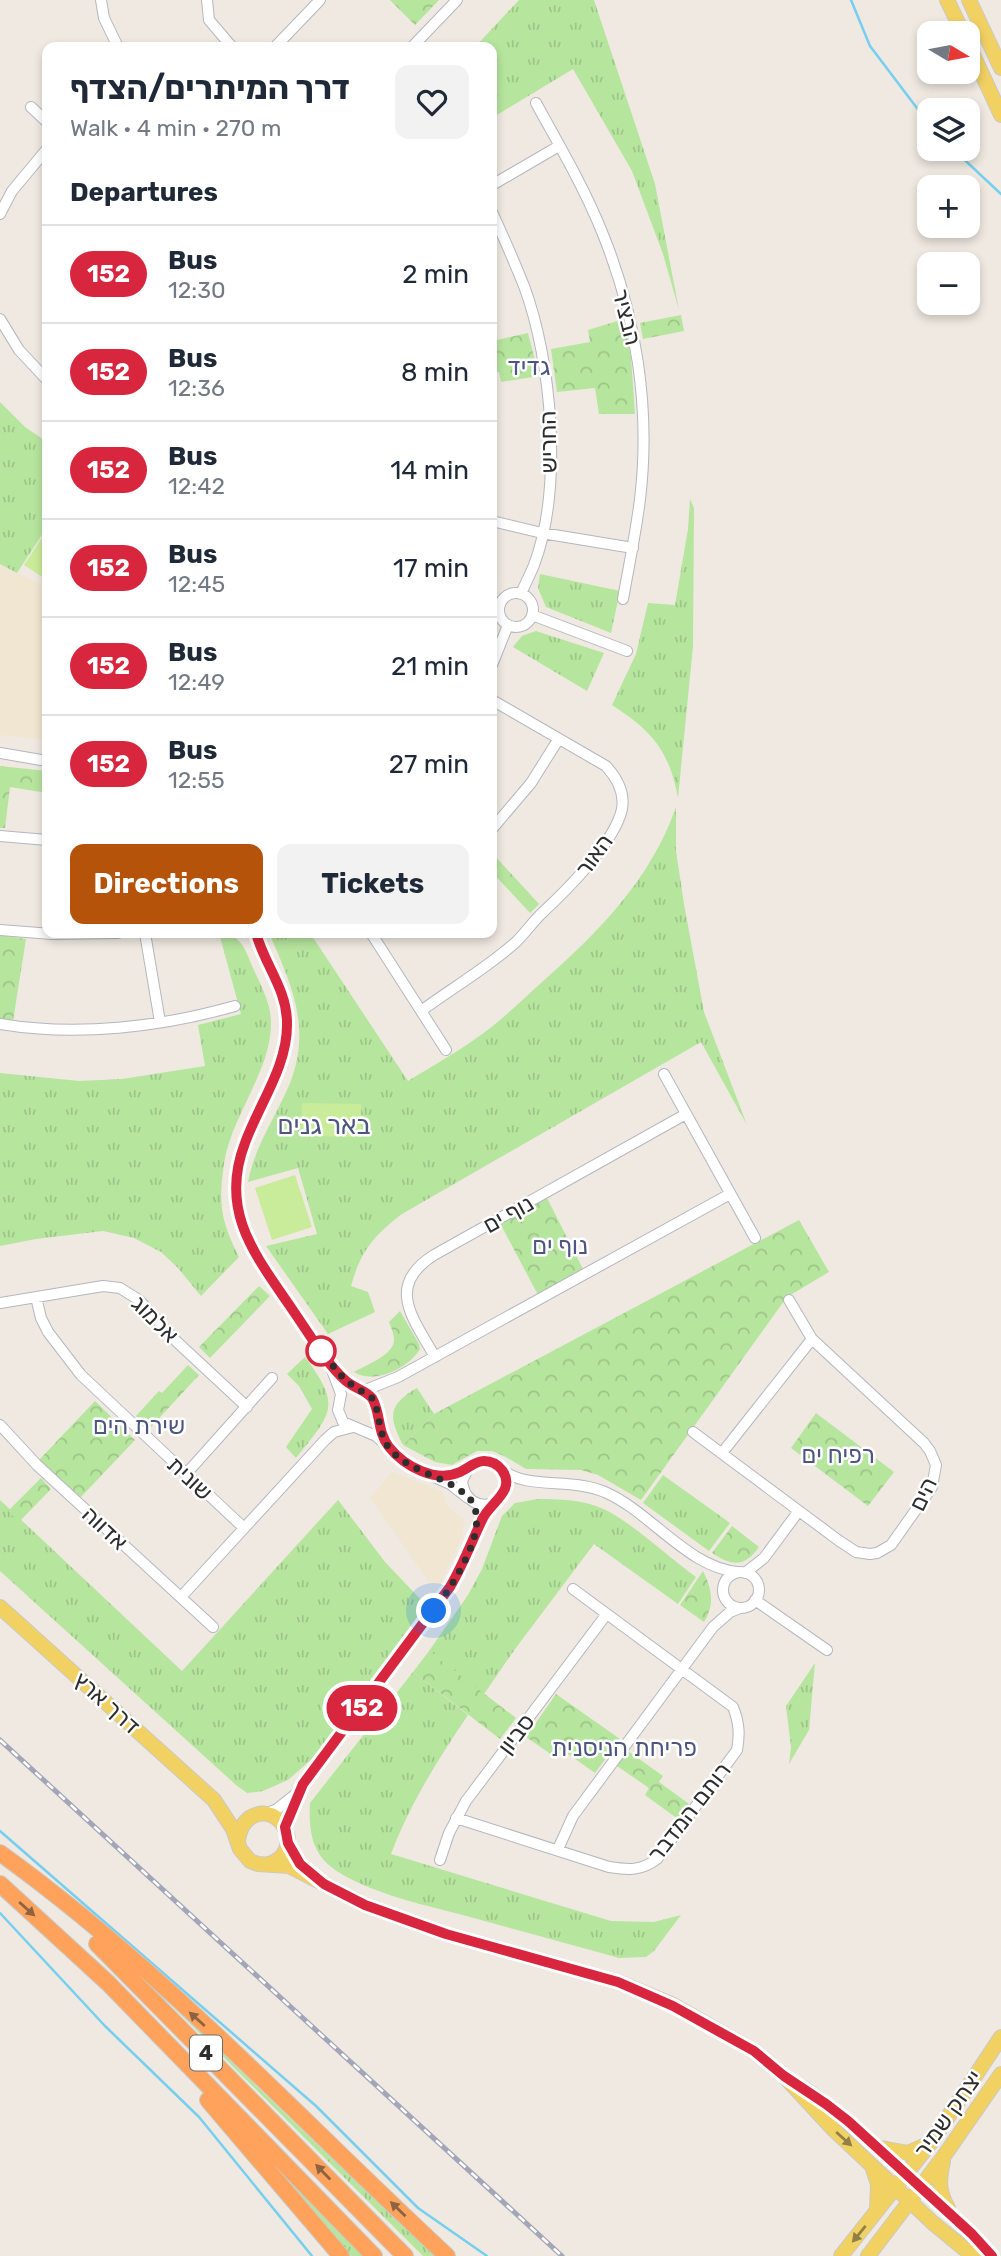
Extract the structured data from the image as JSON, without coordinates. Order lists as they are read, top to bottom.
{
  "streets": {
    "highway": ["4"],
    "main road": ["דרך ארץ", "יצחק שמיר"],
    "street": [
      "הבציר",
      "החריש",
      "האור",
      "נוף ים",
      "אלמוג",
      "שונית",
      "הים",
      "אדווה",
      "סביון",
      "רותם המדבר"
    ]
  },
  "crossings": [
    ["אלמוג", "שונית"],
    ["סביון", "רותם המדבר"]
  ],
  "districts": [
    "גדיד",
    "באר גנים",
    "נוף ים",
    "שירת הים",
    "רפיח ים",
    "פריחת הניסנית"
  ],
  "lines": ["bus line 152"],
  "north": "right",
  "page": {
    "on_map": "152",
    "map_buttons": ["+", "−"],
    "heading": [
      ["דרך המיתרים/הצדף", "Walk · 4 min · 270 m"],
      "Departures"
    ],
    "list": [
      {
        "mark": "152",
        "name": "Bus",
        "note": "12:30",
        "value": "2 min"
      },
      {
        "mark": "152",
        "name": "Bus",
        "note": "12:36",
        "value": "8 min"
      },
      {
        "mark": "152",
        "name": "Bus",
        "note": "12:42",
        "value": "14 min"
      },
      {
        "mark": "152",
        "name": "Bus",
        "note": "12:45",
        "value": "17 min"
      },
      {
        "mark": "152",
        "name": "Bus",
        "note": "12:49",
        "value": "21 min"
      },
      {
        "mark": "152",
        "name": "Bus",
        "note": "12:55",
        "value": "27 min"
      }
    ],
    "buttons": ["Directions", "Tickets"]
  }
}
